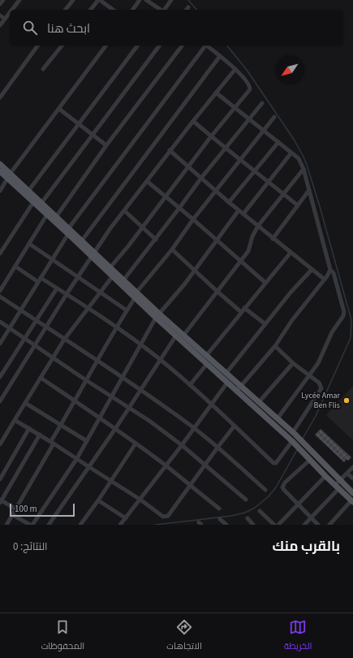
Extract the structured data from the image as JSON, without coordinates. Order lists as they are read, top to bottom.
{
  "places": ["Lycée Amar Ben Flis"],
  "scale_bar": "100 m",
  "north": "bottom left",
  "page": {
    "search": "ابحث هنا",
    "scale": "100 m",
    "heading": ["بالقرب منك", "النتائج: 0"],
    "nav": ["الخريطة", "الاتجاهات", "المحفوظات"]
  }
}
